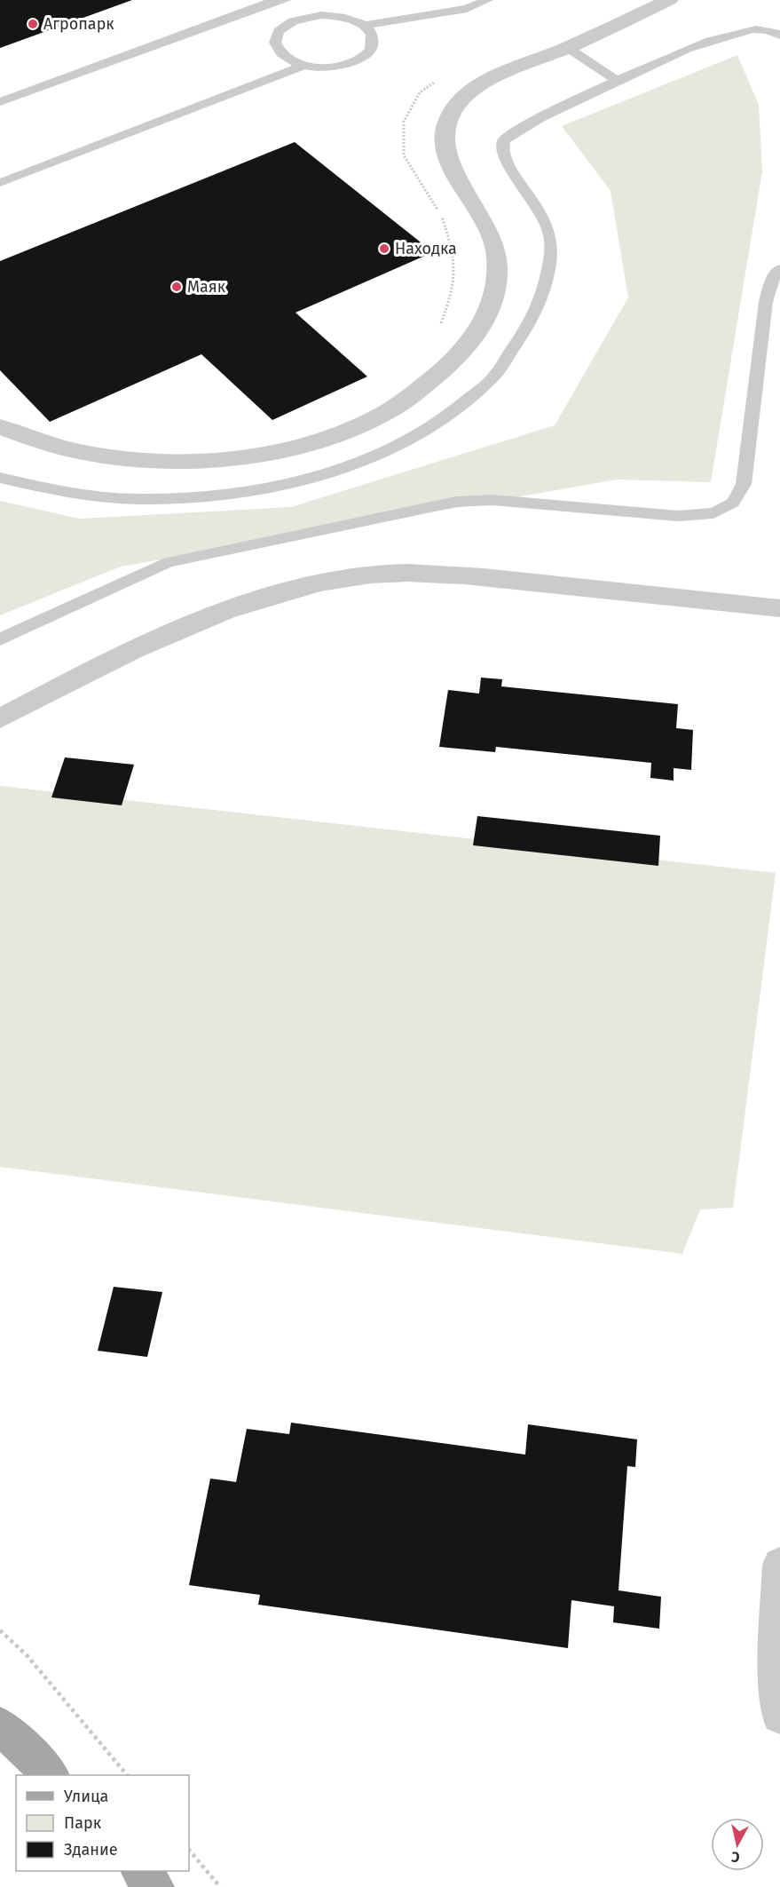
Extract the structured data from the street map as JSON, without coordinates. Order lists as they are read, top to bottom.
{
  "places": ["Агропарк", "Находка", "Маяк"],
  "legend": ["Улица", "Парк", "Здание"],
  "north": "bottom"
}
